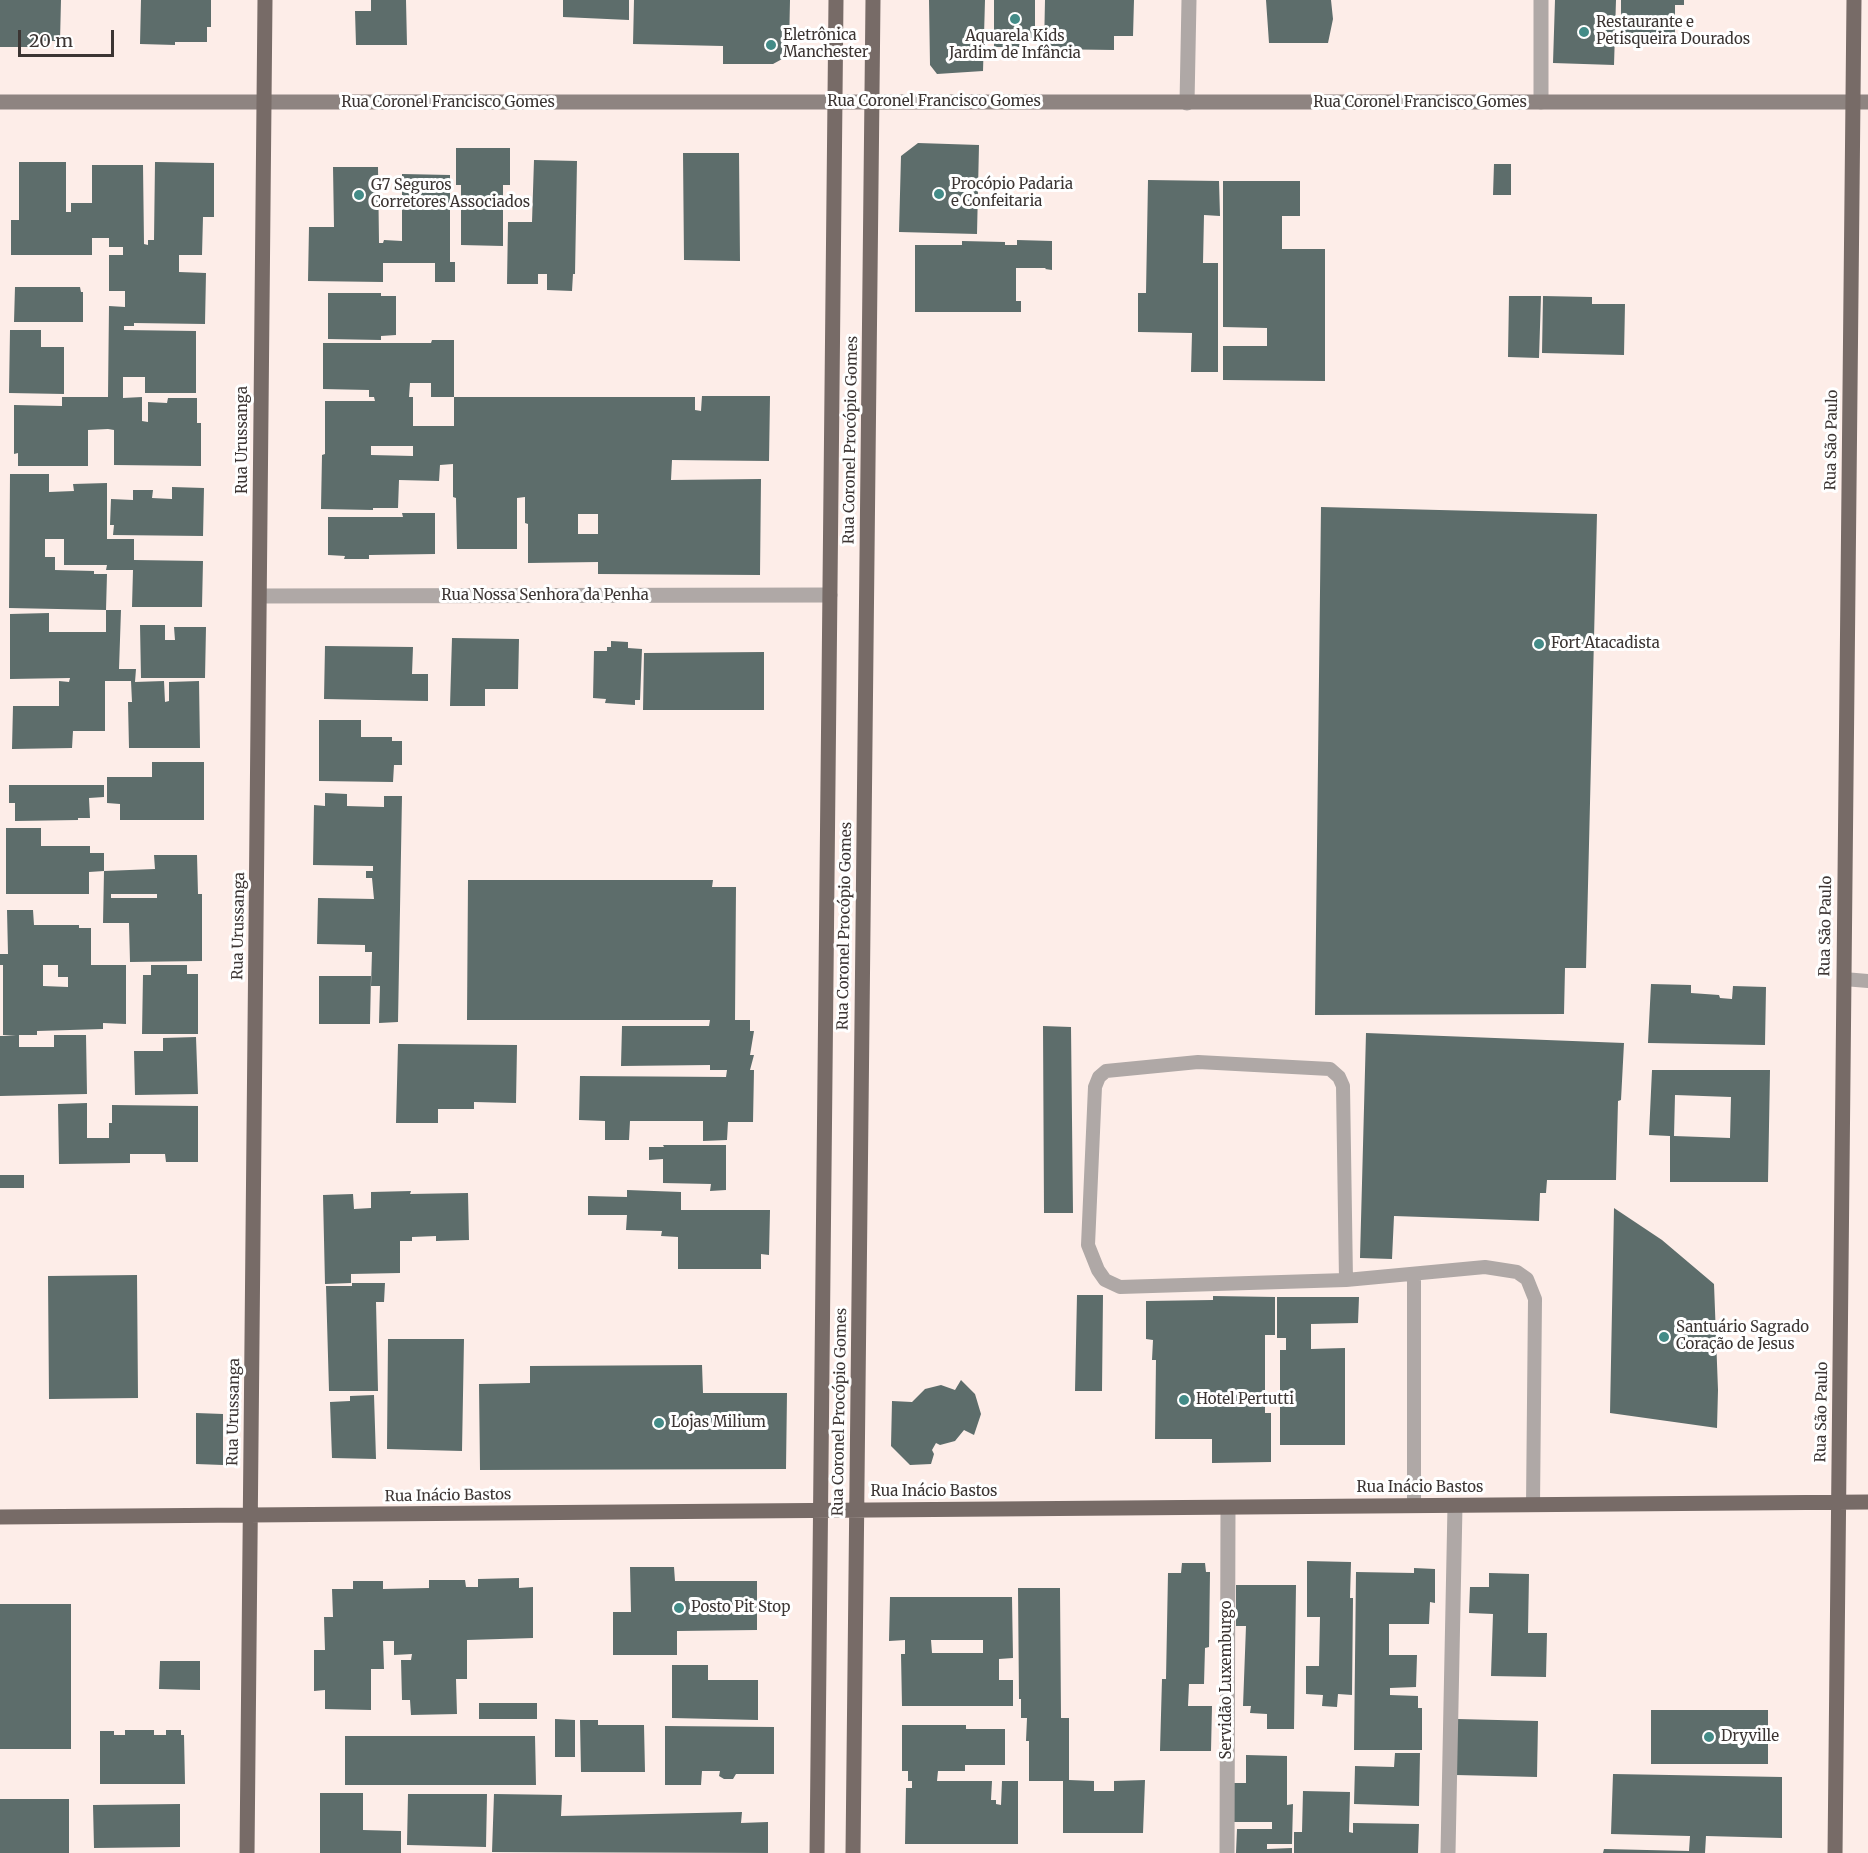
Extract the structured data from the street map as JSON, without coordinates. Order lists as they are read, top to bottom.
{
  "streets": {
    "main road": [
      "Rua Coronel Francisco Gomes",
      "Rua Urussanga",
      "Rua Coronel Procópio Gomes",
      "Rua São Paulo",
      "Rua Inácio Bastos"
    ],
    "street": ["Rua Nossa Senhora da Penha", "Servidão Luxemburgo"]
  },
  "crossings": [
    ["Rua Coronel Francisco Gomes", "Rua Urussanga"],
    ["Rua Coronel Francisco Gomes", "Rua Coronel Procópio Gomes"],
    ["Rua Coronel Francisco Gomes", "Rua São Paulo"],
    ["Rua Urussanga", "Rua Nossa Senhora da Penha"],
    ["Rua Urussanga", "Rua Inácio Bastos"],
    ["Rua Coronel Procópio Gomes", "Rua Nossa Senhora da Penha"],
    ["Rua Coronel Procópio Gomes", "Rua Inácio Bastos"],
    ["Rua São Paulo", "Rua Inácio Bastos"],
    ["Rua Inácio Bastos", "Servidão Luxemburgo"]
  ],
  "places": [
    "Aquarela Kids Jardim de Infância",
    "Restaurante e Petisqueira Dourados",
    "Eletrônica Manchester",
    "Procópio Padaria e Confeitaria",
    "G7 Seguros Corretores Associados",
    "Fort Atacadista",
    "Santuário Sagrado Coração de Jesus",
    "Hotel Pertutti",
    "Lojas Milium",
    "Posto Pit Stop",
    "Dryville"
  ],
  "scale_bar": "20 m"
}
